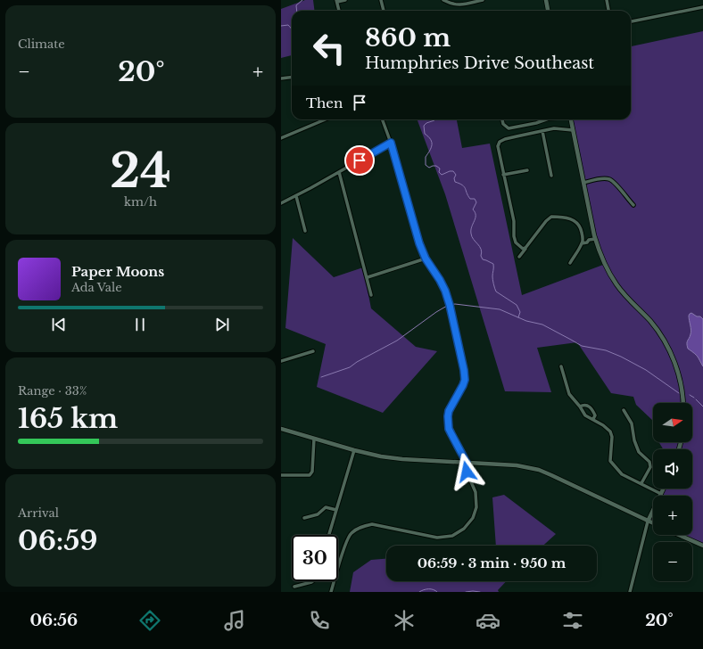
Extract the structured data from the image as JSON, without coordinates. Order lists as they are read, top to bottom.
{
  "north": "right",
  "page": {
    "tile": [
      "Climate",
      ["24", "km/h"],
      ["Range · 33%", "165 km"],
      ["Arrival", "06:59"]
    ],
    "turn": ["860 m", "Humphries Drive Southeast"],
    "heat": ["−", "20°", "+"],
    "then": "Then",
    "song": ["Paper Moons", "Ada Vale"],
    "map_buttons": ["+", "−"],
    "limit": "30",
    "trip": "06:59 · 3 min · 950 m",
    "tabs": ["06:56", "20°"]
  }
}
